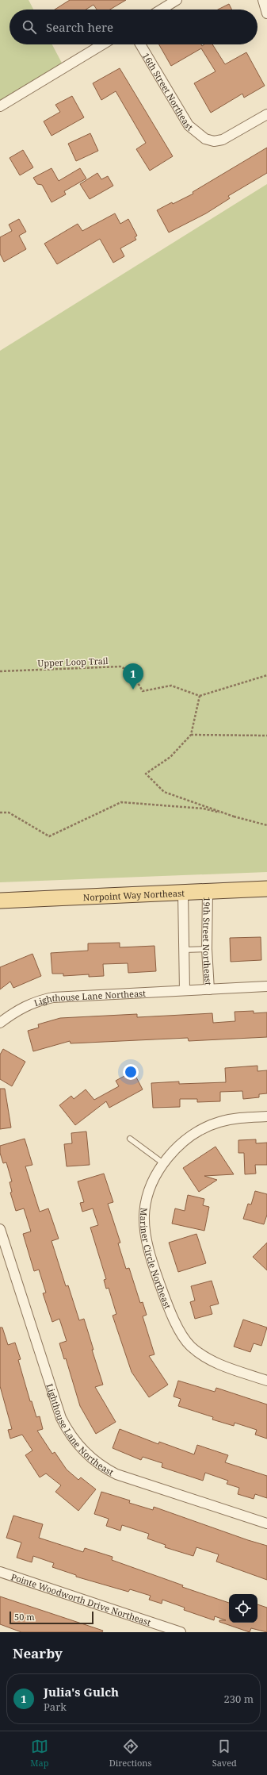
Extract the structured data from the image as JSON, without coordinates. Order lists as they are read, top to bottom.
{
  "streets": {
    "main road": ["Norpoint Way Northeast"],
    "street": [
      "16th Street Northeast",
      "19th Street Northeast",
      "Lighthouse Lane Northeast",
      "Mariner Circle Northeast",
      "Pointe Woodworth Drive Northeast"
    ],
    "path": ["Upper Loop Trail"]
  },
  "crossings": [
    ["Norpoint Way Northeast", "19th Street Northeast"]
  ],
  "scale_bar": "50 m",
  "page": {
    "search": "Search here",
    "pins": "1",
    "scale": "50 m",
    "heading": "Nearby",
    "list": [
      {
        "mark": "1",
        "name": "Julia's Gulch",
        "note": "Park",
        "value": "230 m"
      }
    ],
    "nav": ["Map", "Directions", "Saved"]
  }
}
